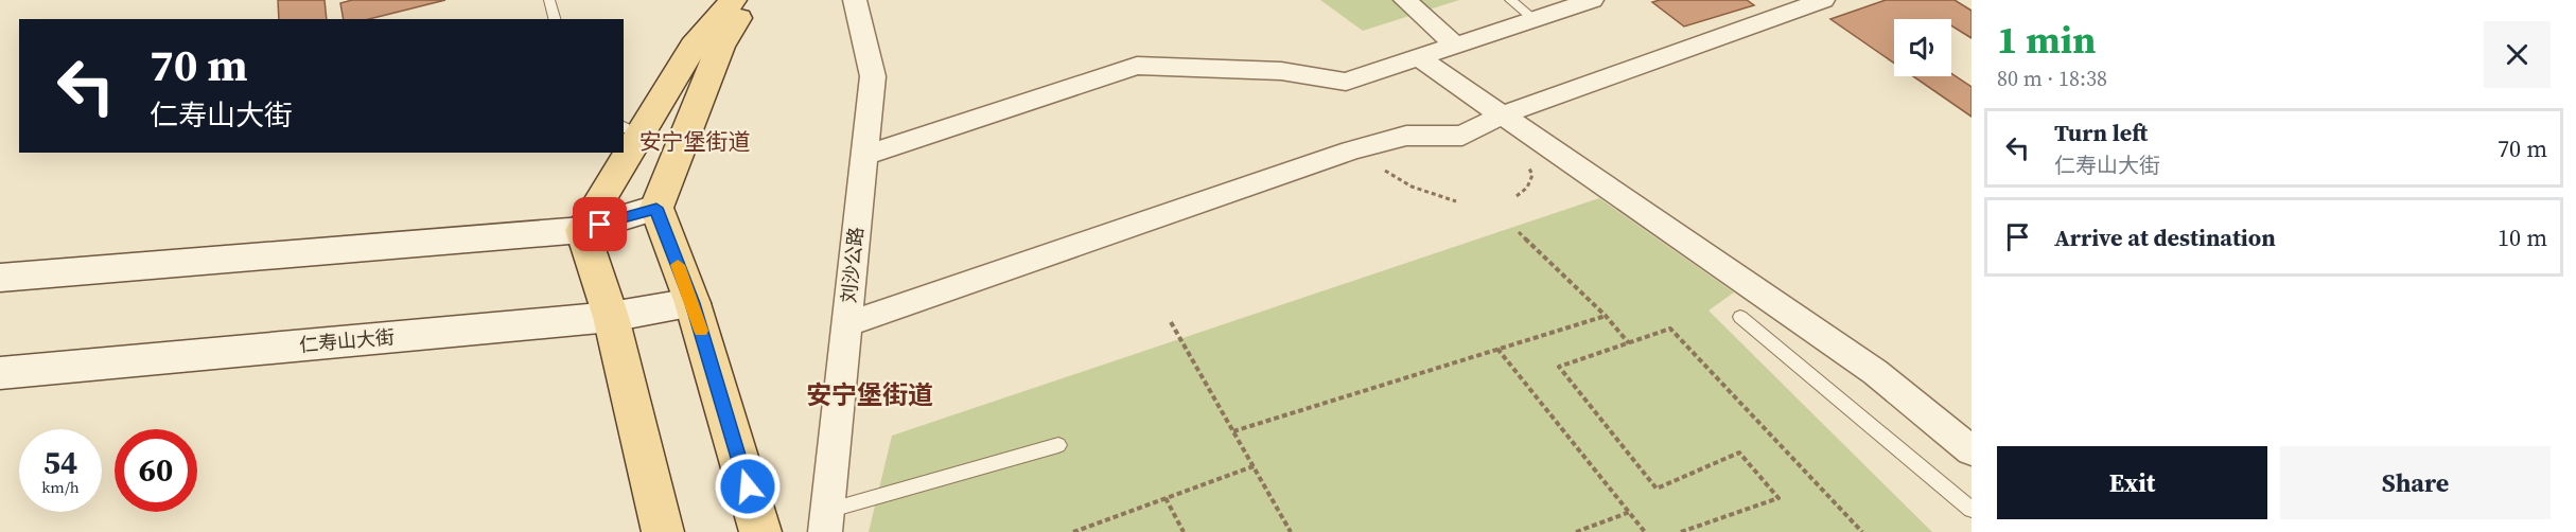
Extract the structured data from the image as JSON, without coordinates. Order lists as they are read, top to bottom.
{
  "streets": {
    "main road": ["仁寿山大街"],
    "street": ["刘沙公路"]
  },
  "districts": ["安宁堡街道", "安宁堡街道"],
  "page": {
    "heading": ["1 min", "80 m · 18:38"],
    "turn": ["70 m", "仁寿山大街"],
    "list": [
      {
        "name": "Turn left",
        "note": "仁寿山大街",
        "value": "70 m"
      },
      {
        "name": "Arrive at destination",
        "value": "10 m"
      }
    ],
    "speed": "54 km/h",
    "limit": "60",
    "buttons": ["Exit", "Share"]
  }
}
